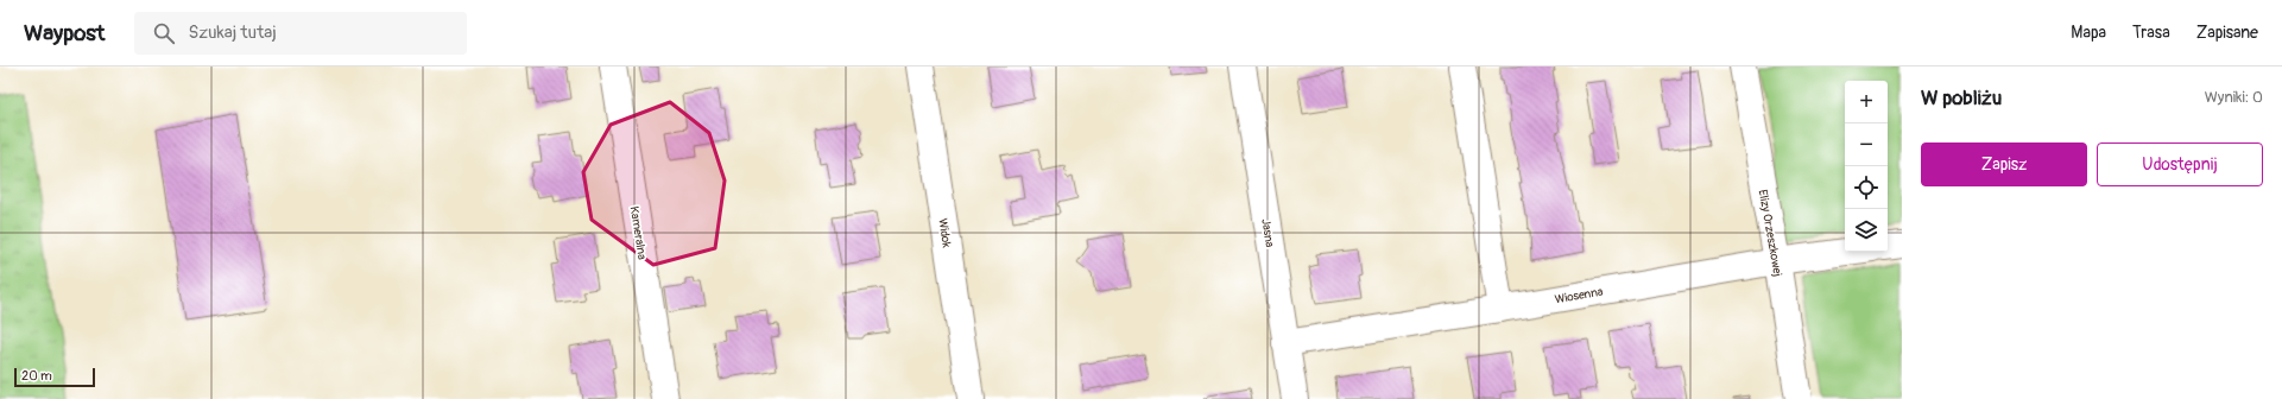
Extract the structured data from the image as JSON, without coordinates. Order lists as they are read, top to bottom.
{
  "streets": {
    "street": [
      "Kameralna",
      "Widok",
      "Jasna",
      "Elizy Orzeszkowej",
      "Wiosenna"
    ]
  },
  "crossings": [
    ["Jasna", "Wiosenna"],
    ["Elizy Orzeszkowej", "Wiosenna"]
  ],
  "scale_bar": "20 m",
  "page": {
    "header": "Waypost",
    "search": "Szukaj tutaj",
    "nav": ["Mapa", "Trasa", "Zapisane"],
    "heading": ["W pobliżu", "Wyniki: 0"],
    "map_buttons": ["+", "−"],
    "buttons": ["Zapisz", "Udostępnij"],
    "scale": "20 m"
  }
}
